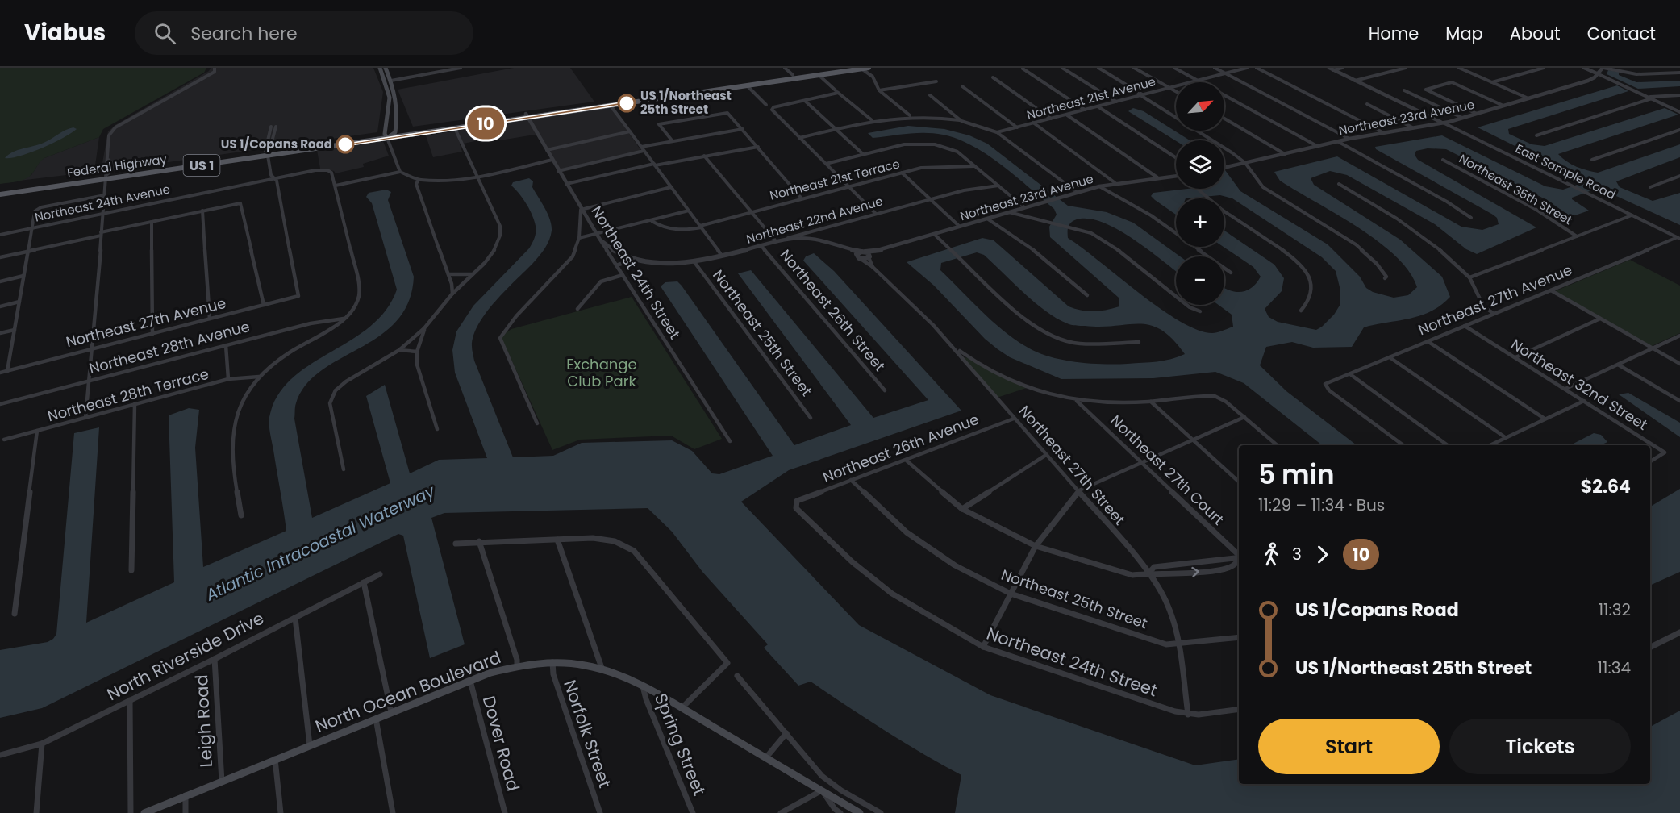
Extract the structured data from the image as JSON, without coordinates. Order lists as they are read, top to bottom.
{
  "streets": {
    "main road": ["US 1", "Federal Highway", "North Ocean Boulevard"],
    "street": [
      "Northeast 21st Avenue",
      "Northeast 23rd Avenue",
      "East Sample Road",
      "Northeast 21st Terrace",
      "Northeast 35th Street",
      "Northeast 24th Avenue",
      "Northeast 22nd Avenue",
      "Northeast 24th Street",
      "Northeast 27th Avenue",
      "Northeast 26th Street",
      "Northeast 25th Street",
      "Northeast 28th Avenue",
      "Northeast 32nd Street",
      "Northeast 28th Terrace",
      "Northeast 26th Avenue",
      "Northeast 27th Street",
      "Northeast 27th Court",
      "North Riverside Drive",
      "Leigh Road",
      "Norfolk Street",
      "Dover Road",
      "Spring Street"
    ]
  },
  "crossings": [
    ["Northeast 23rd Avenue", "East Sample Road"],
    ["Northeast 23rd Avenue", "Northeast 27th Street"],
    ["Federal Highway", "Northeast 24th Street"],
    ["Federal Highway", "Northeast 25th Street"],
    ["East Sample Road", "Northeast 27th Avenue"],
    ["Northeast 21st Terrace", "Northeast 26th Street"],
    ["Northeast 21st Terrace", "Northeast 25th Street"],
    ["Northeast 24th Avenue", "Northeast 27th Avenue"],
    ["Northeast 22nd Avenue", "Northeast 24th Street"],
    ["Northeast 22nd Avenue", "Northeast 26th Street"],
    ["Northeast 22nd Avenue", "Northeast 25th Street"],
    ["Northeast 22nd Avenue", "Northeast 27th Street"],
    ["Northeast 24th Street", "Northeast 26th Avenue"],
    ["Northeast 24th Street", "Northeast 27th Street"],
    ["Northeast 27th Avenue", "Northeast 32nd Street"],
    ["Northeast 25th Street", "Northeast 26th Avenue"],
    ["Northeast 25th Street", "Northeast 27th Street"],
    ["Northeast 26th Avenue", "Northeast 27th Street"],
    ["North Riverside Drive", "Leigh Road"],
    ["North Ocean Boulevard", "Leigh Road"],
    ["North Ocean Boulevard", "Norfolk Street"],
    ["North Ocean Boulevard", "Dover Road"],
    ["North Ocean Boulevard", "Spring Street"]
  ],
  "water": ["Atlantic Intracoastal Waterway"],
  "parks": ["Exchange Club Park"],
  "places": ["US 1/Northeast 25th Street", "US 1/Copans Road"],
  "lines": ["bus line 10"],
  "north": "top right",
  "page": {
    "header": "Viabus",
    "search": "Search here",
    "nav": [
      "Home",
      "Map",
      "About",
      "Contact"
    ],
    "on_map": "10",
    "map_buttons": ["+", "−"],
    "heading": ["5 min", "11:29 – 11:34 · Bus", "$2.64"],
    "legs": ["3", "10"],
    "list": [
      {
        "name": "US 1/Copans Road",
        "value": "11:32"
      },
      {
        "name": "US 1/Northeast 25th Street",
        "value": "11:34"
      }
    ],
    "buttons": ["Start", "Tickets"]
  }
}
